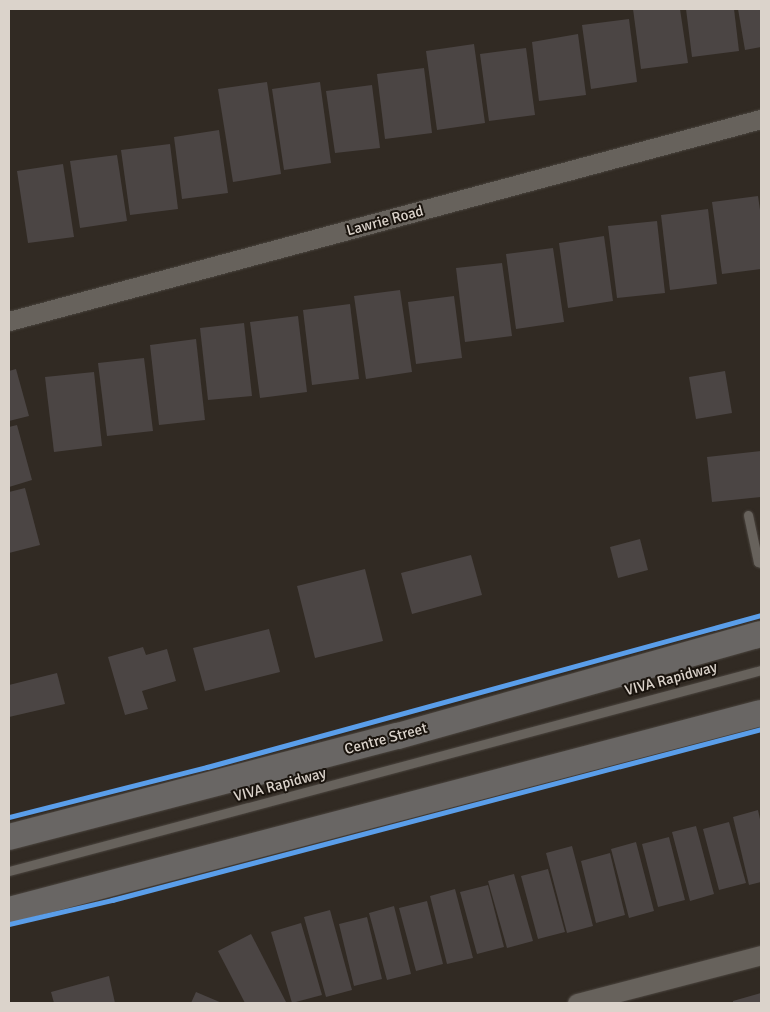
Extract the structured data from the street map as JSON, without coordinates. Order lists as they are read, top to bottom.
{
  "streets": {
    "main road": ["Centre Street"],
    "street": ["Lawrie Road"],
    "lane": ["VIVA Rapidway"]
  }
}
